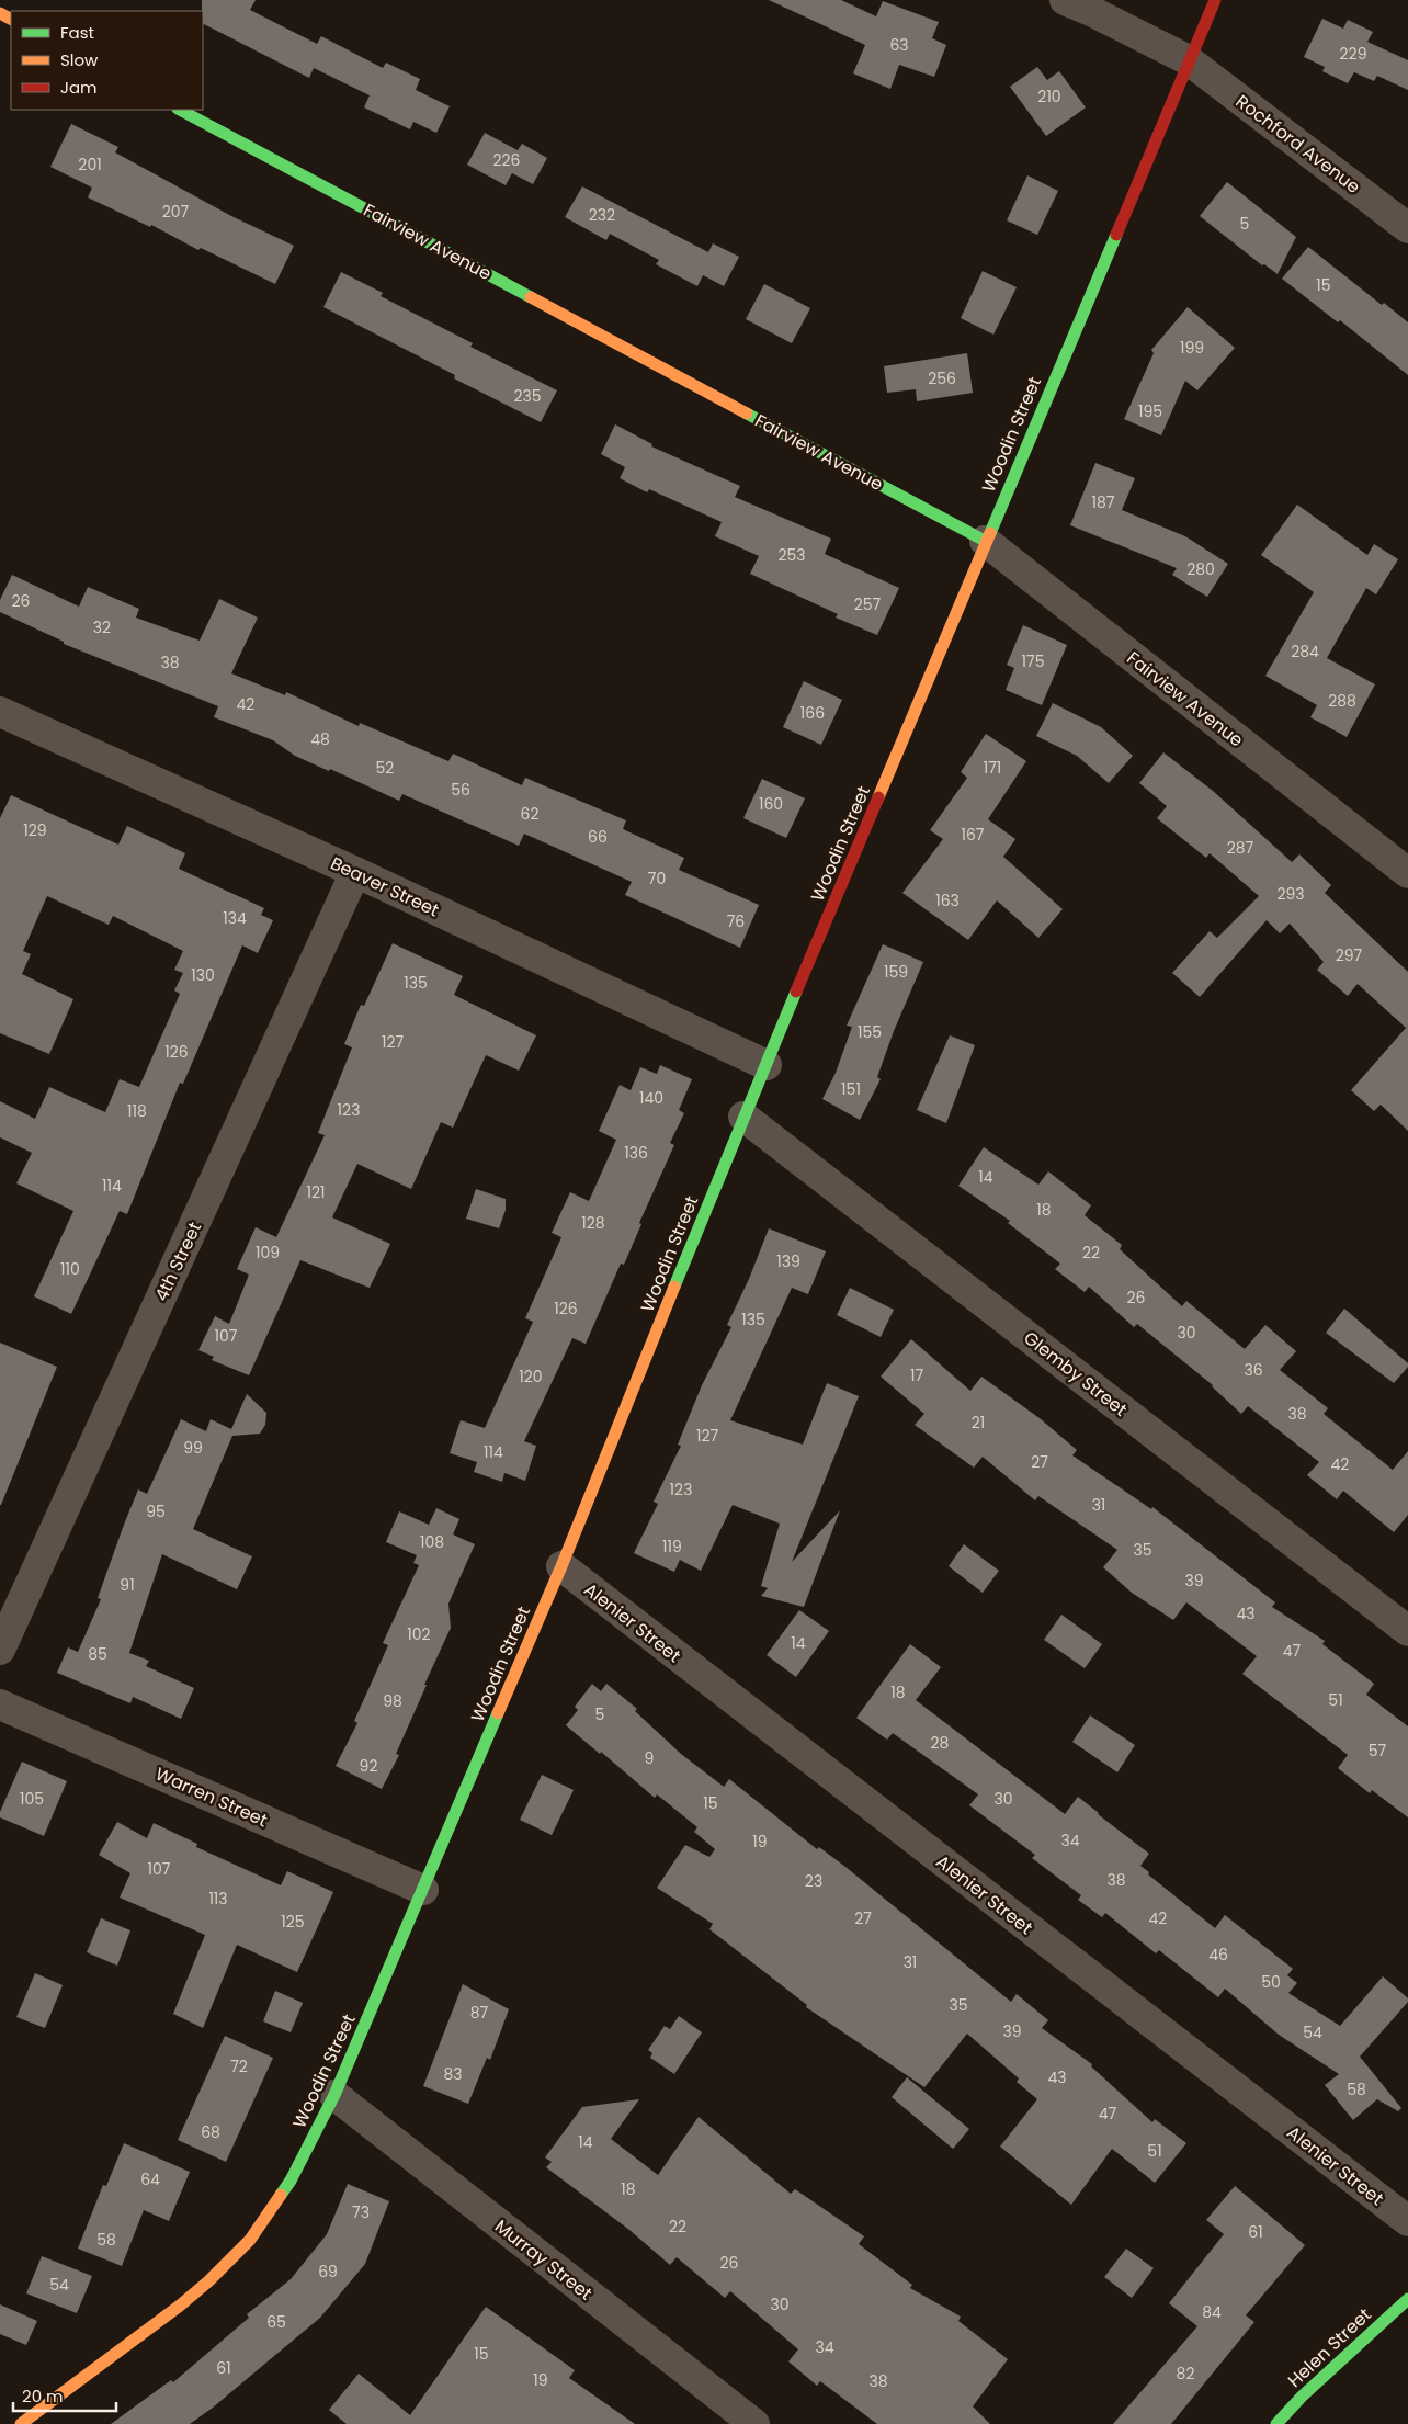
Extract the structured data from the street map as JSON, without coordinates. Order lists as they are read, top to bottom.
{
  "streets": {
    "main road": ["Fairview Avenue", "Woodin Street", "Helen Street"],
    "street": [
      "Rochford Avenue",
      "Beaver Street",
      "4th Street",
      "Glemby Street",
      "Alenier Street",
      "Warren Street",
      "Murray Street"
    ]
  },
  "crossings": [
    ["Rochford Avenue", "Woodin Street"],
    ["Fairview Avenue", "Woodin Street"],
    ["Woodin Street", "Beaver Street"],
    ["Woodin Street", "Glemby Street"],
    ["Woodin Street", "Alenier Street"],
    ["Woodin Street", "Warren Street"],
    ["Woodin Street", "Murray Street"],
    ["Beaver Street", "4th Street"]
  ],
  "house_numbers": [
    "63",
    "229",
    "210",
    "226",
    "201",
    "207",
    "232",
    "5",
    "15",
    "199",
    "256",
    "235",
    "195",
    "187",
    "253",
    "280",
    "26",
    "257",
    "32",
    "284",
    "175",
    "38",
    "288",
    "42",
    "166",
    "48",
    "52",
    "171",
    "56",
    "160",
    "62",
    "129",
    "167",
    "66",
    "287",
    "70",
    "293",
    "163",
    "134",
    "76",
    "297",
    "159",
    "130",
    "135",
    "155",
    "127",
    "126",
    "151",
    "140",
    "123",
    "118",
    "136",
    "14",
    "114",
    "121",
    "18",
    "128",
    "109",
    "22",
    "139",
    "110",
    "26",
    "126",
    "135",
    "30",
    "107",
    "36",
    "17",
    "120",
    "38",
    "21",
    "127",
    "99",
    "114",
    "27",
    "42",
    "123",
    "31",
    "95",
    "108",
    "119",
    "35",
    "39",
    "91",
    "43",
    "102",
    "14",
    "47",
    "85",
    "18",
    "51",
    "98",
    "5",
    "28",
    "57",
    "9",
    "92",
    "105",
    "30",
    "15",
    "34",
    "19",
    "107",
    "38",
    "23",
    "113",
    "27",
    "42",
    "125",
    "46",
    "31",
    "50",
    "35",
    "87",
    "39",
    "54",
    "72",
    "83",
    "43",
    "58",
    "47",
    "68",
    "14",
    "51",
    "64",
    "18",
    "73",
    "22",
    "61",
    "58",
    "26",
    "69",
    "54",
    "30",
    "84",
    "65",
    "34",
    "15",
    "61",
    "82",
    "19",
    "38"
  ],
  "legend": ["Fast", "Slow", "Jam"],
  "scale_bar": "20 m"
}
